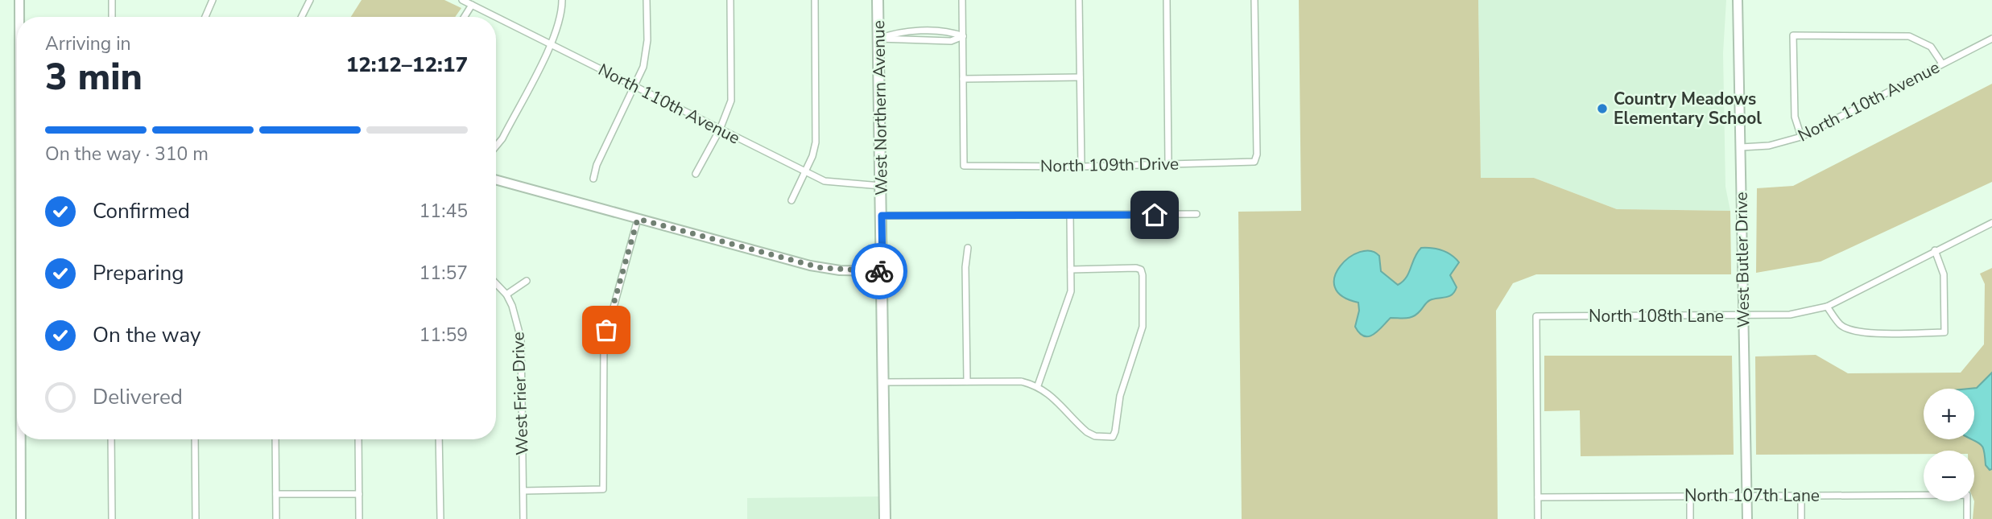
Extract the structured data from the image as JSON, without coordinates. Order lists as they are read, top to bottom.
{
  "streets": {
    "main road": ["West Northern Avenue"],
    "street": [
      "North 110th Avenue",
      "North 109th Drive",
      "West Butler Drive",
      "North 108th Lane",
      "West Frier Drive",
      "North 107th Lane"
    ]
  },
  "crossings": [
    ["North 110th Avenue", "West Northern Avenue"],
    ["North 110th Avenue", "West Butler Drive"],
    ["West Butler Drive", "North 108th Lane"],
    ["West Butler Drive", "North 107th Lane"],
    ["North 108th Lane", "North 107th Lane"]
  ],
  "places": ["Country Meadows Elementary School"],
  "page": {
    "heading": ["3 min", "Arriving in", "12:12–12:17"],
    "bar": "On the way · 310 m",
    "list": [
      ["Confirmed", "11:45"],
      ["Preparing", "11:57"],
      ["On the way", "11:59"],
      "Delivered"
    ],
    "map_buttons": ["+", "−"]
  }
}
